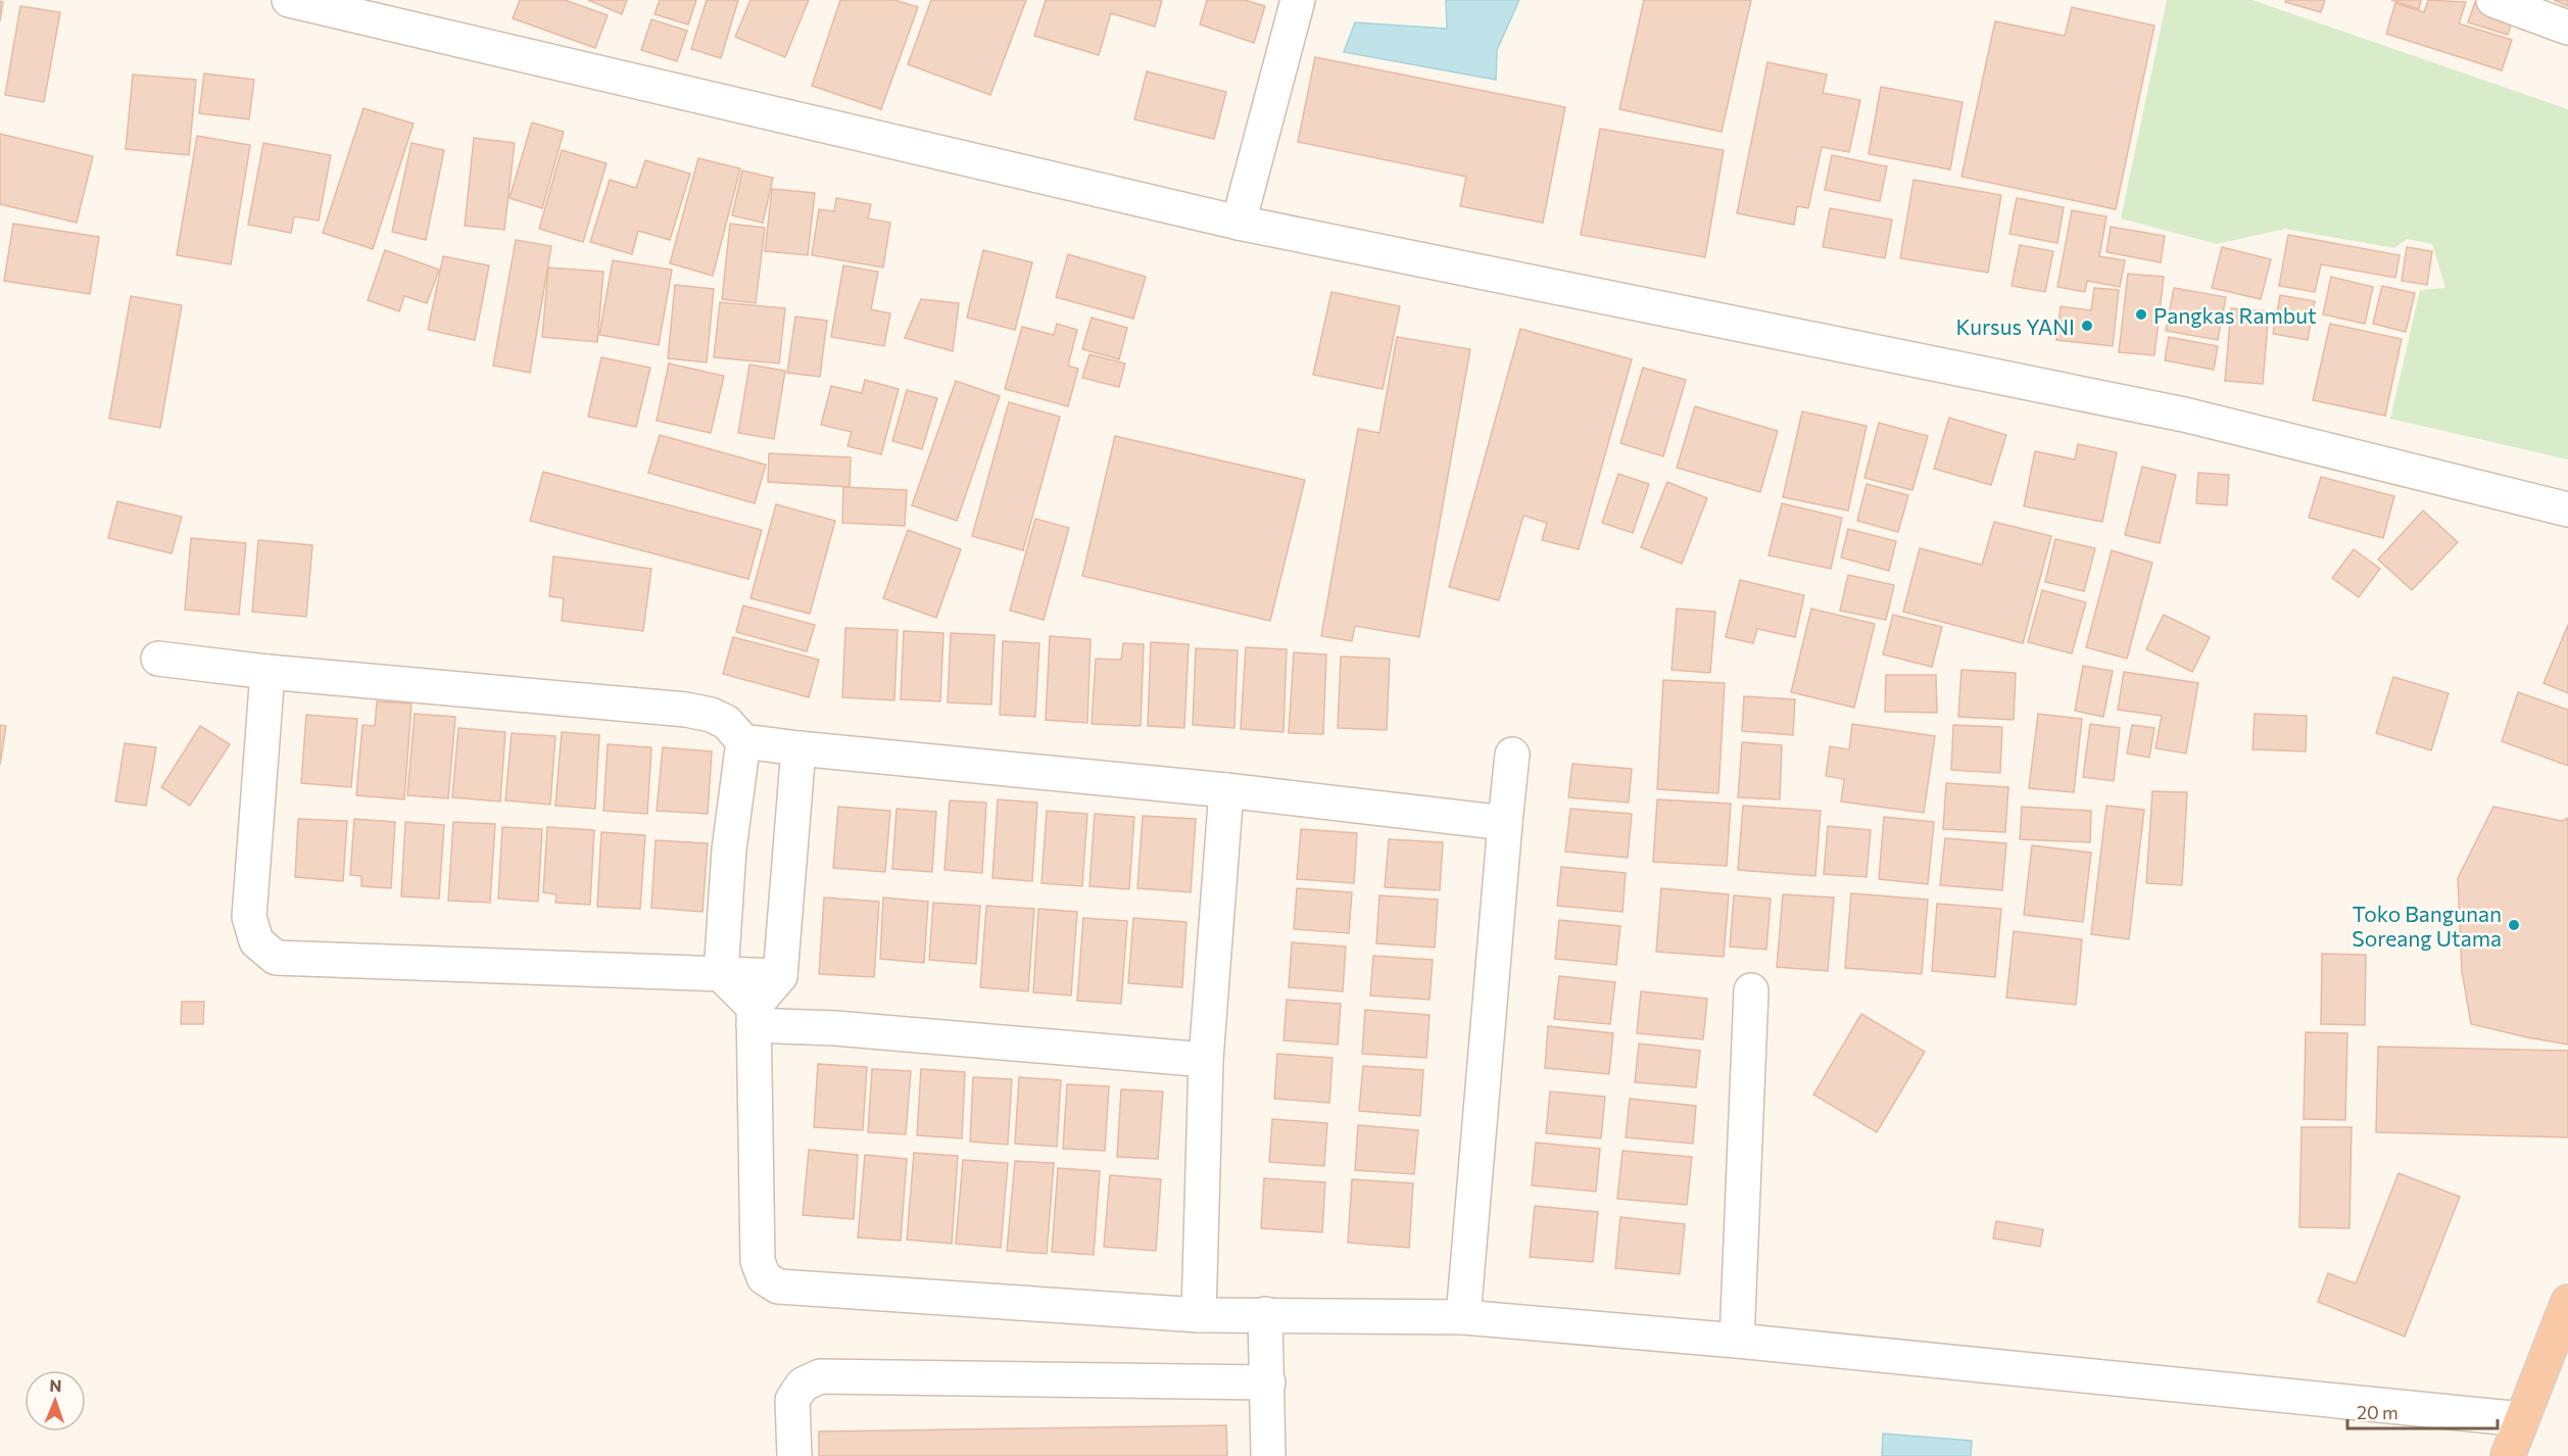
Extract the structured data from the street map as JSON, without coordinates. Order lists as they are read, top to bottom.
{
  "places": ["Pangkas Rambut", "Kursus YANI", "Toko Bangunan Soreang Utama"],
  "scale_bar": "20 m",
  "north": "top"
}
